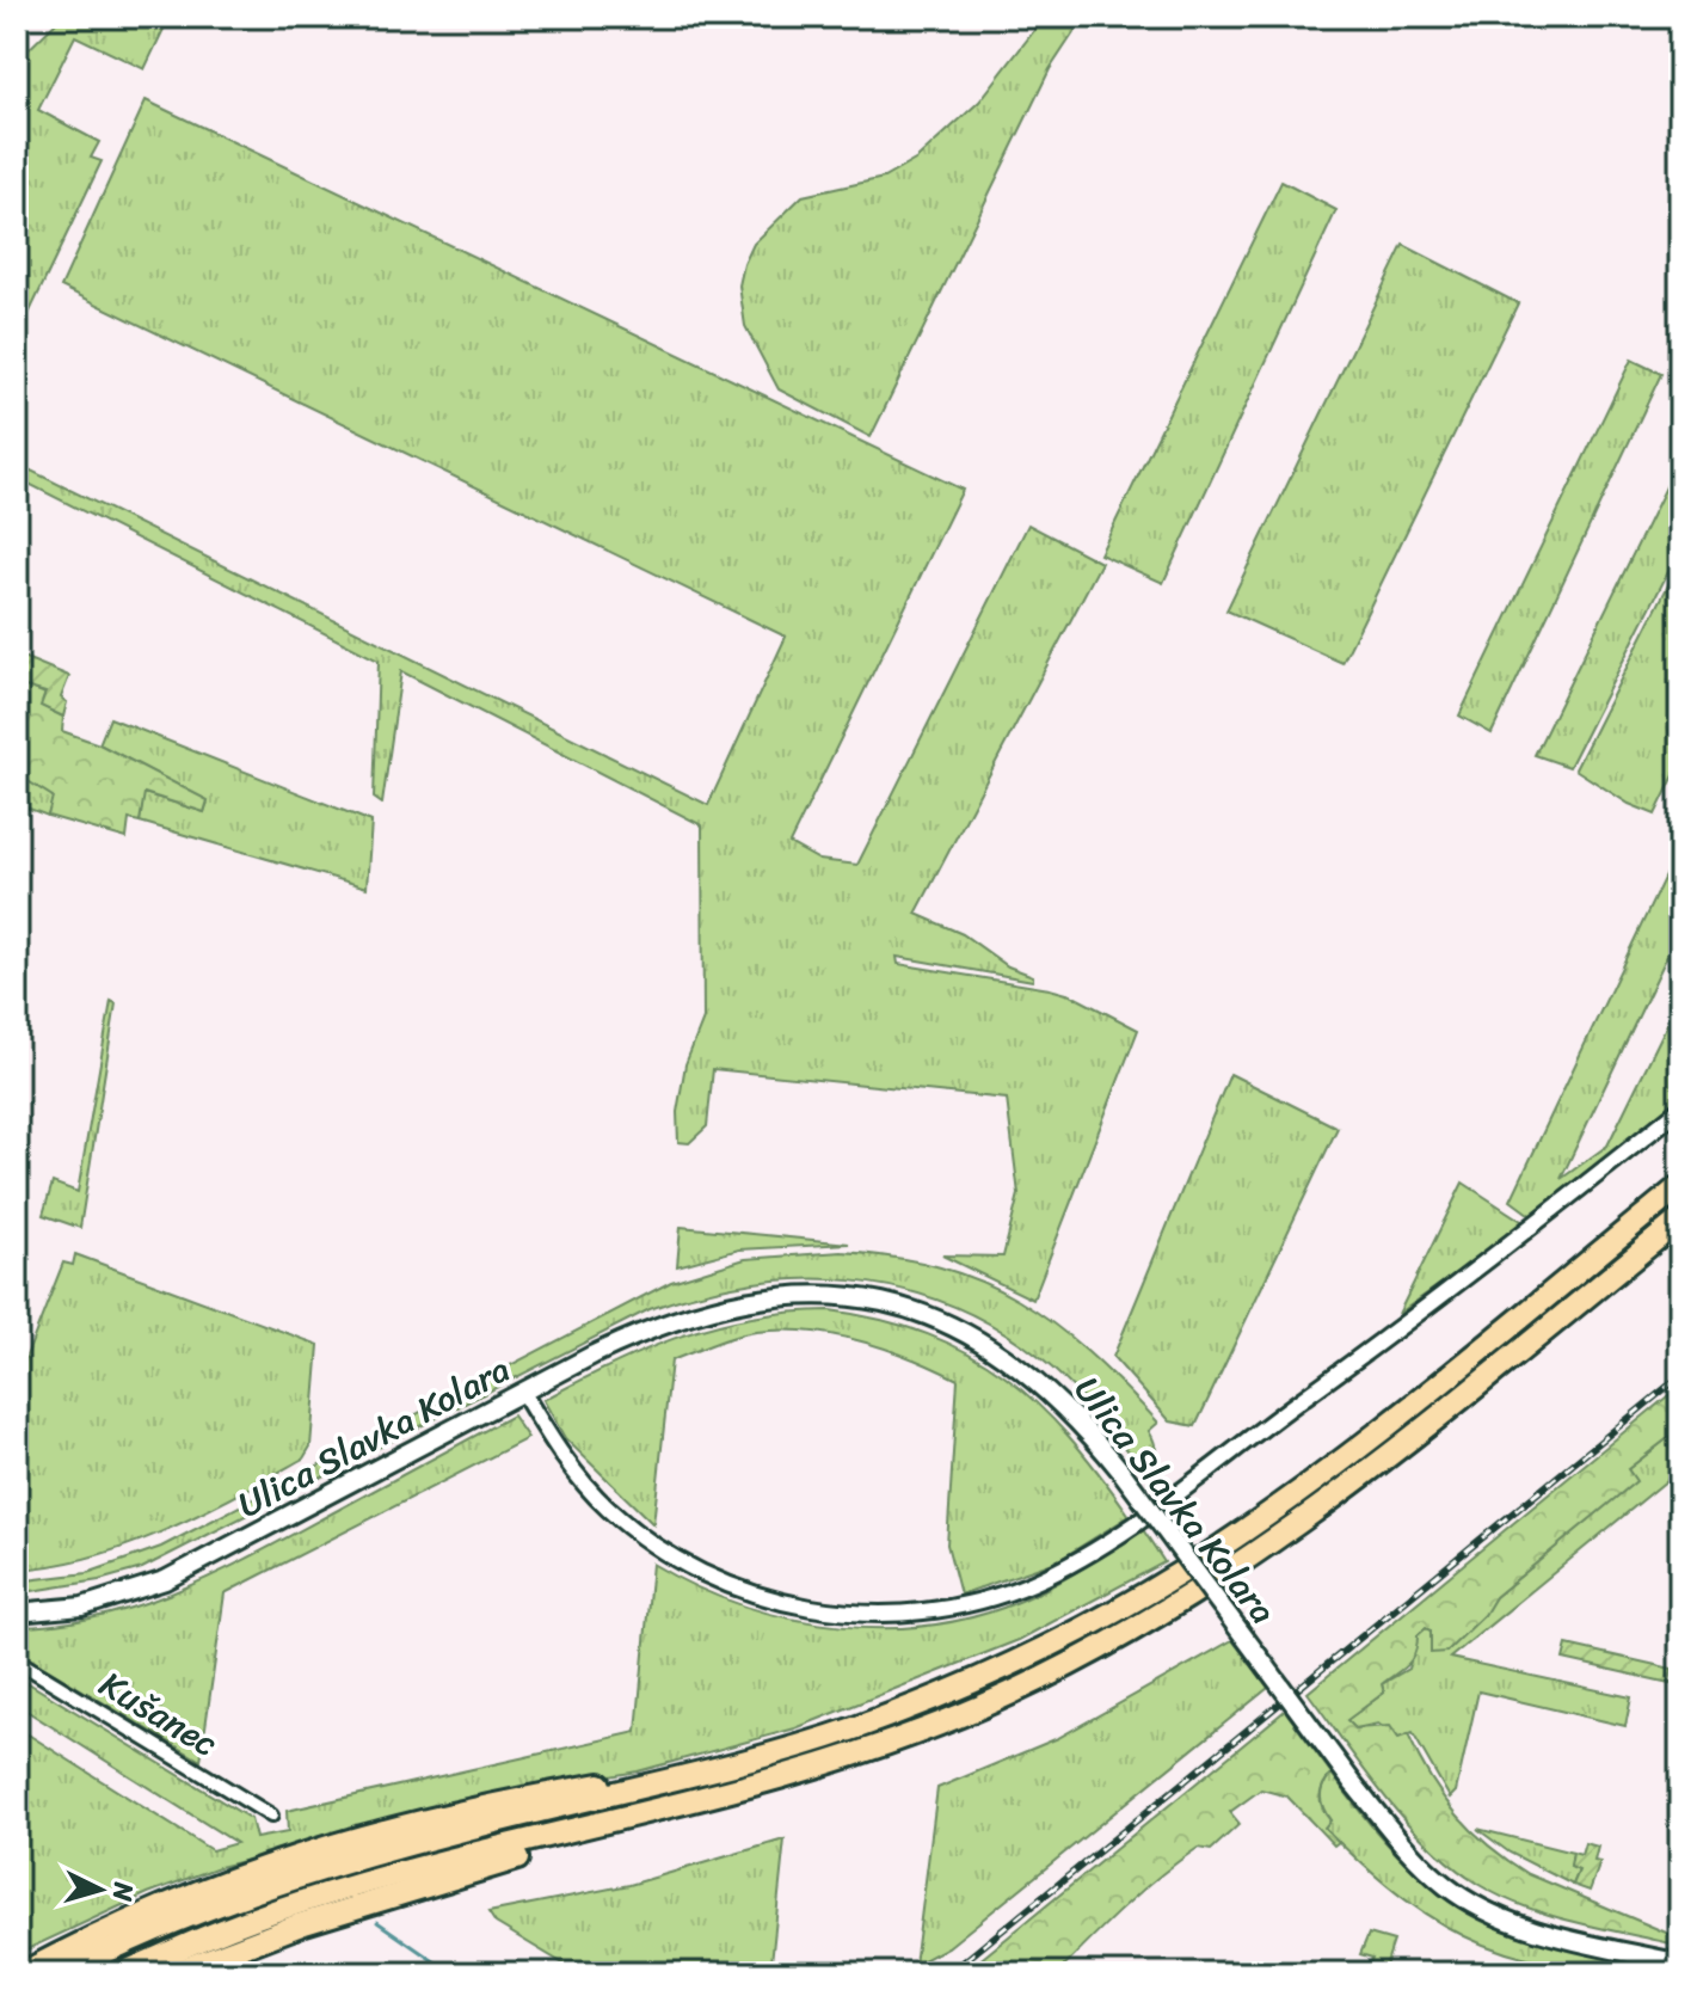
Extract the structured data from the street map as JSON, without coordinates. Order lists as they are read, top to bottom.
{
  "streets": {
    "main road": ["Ulica Slavka Kolara"],
    "street": ["Kušanec"]
  },
  "north": "right"
}
